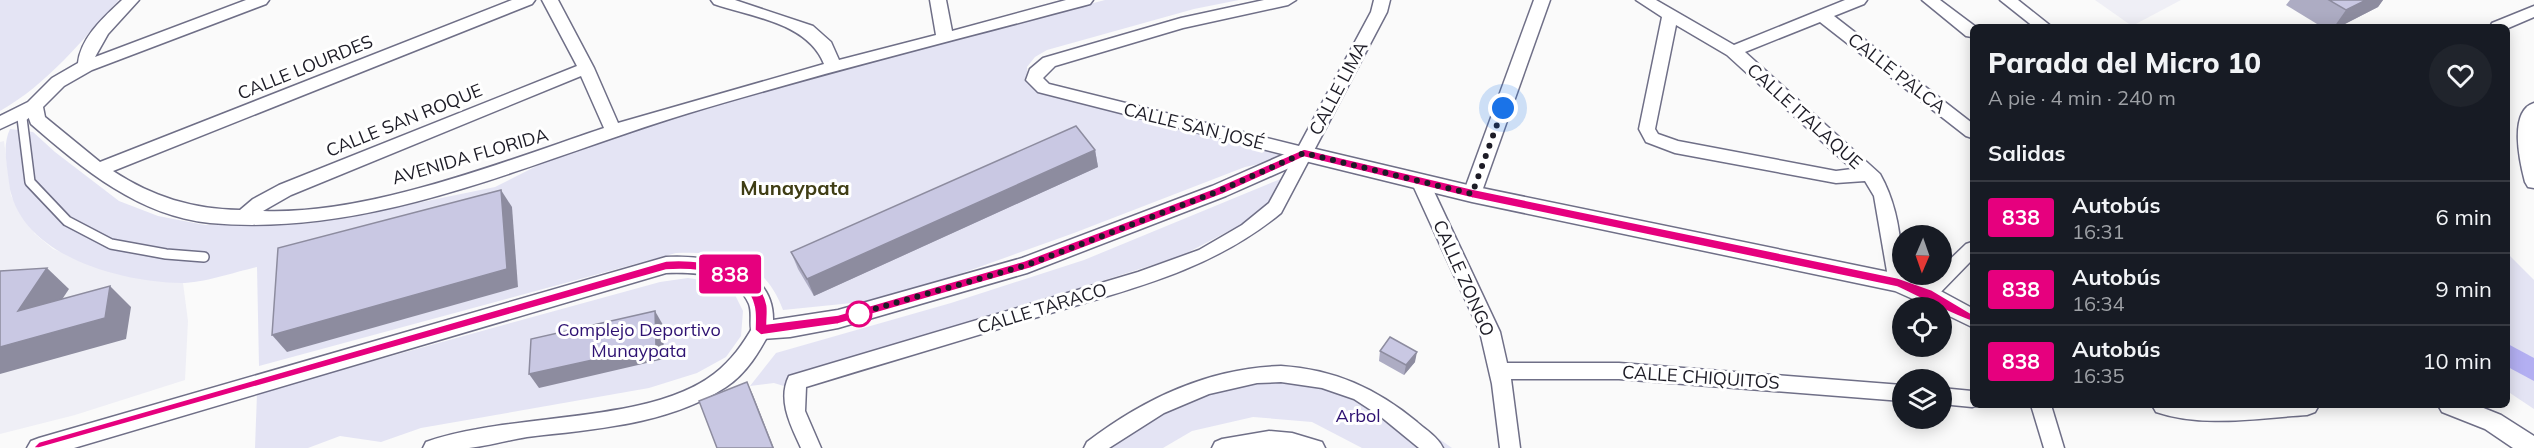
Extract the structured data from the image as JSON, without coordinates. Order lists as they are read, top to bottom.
{
  "streets": {
    "street": [
      "CALLE LOURDES",
      "CALLE PALCA",
      "CALLE LIMA",
      "CALLE ITALAQUE",
      "CALLE SAN ROQUE",
      "CALLE SAN JOSÉ",
      "AVENIDA FLORIDA",
      "CALLE ZONGO",
      "CALLE TARACO",
      "CALLE CHIQUITOS"
    ]
  },
  "crossings": [
    ["CALLE LOURDES", "AVENIDA FLORIDA"],
    ["CALLE LIMA", "CALLE SAN JOSÉ"],
    ["CALLE LIMA", "CALLE TARACO"],
    ["CALLE SAN ROQUE", "AVENIDA FLORIDA"],
    ["CALLE SAN JOSÉ", "CALLE ZONGO"],
    ["CALLE ZONGO", "CALLE CHIQUITOS"]
  ],
  "districts": ["Munaypata"],
  "parks": ["Complejo Deportivo Munaypata", "Arbol"],
  "lines": ["bus line 838"],
  "north": "bottom",
  "page": {
    "on_map": "838",
    "heading": [
      ["Parada del Micro 10", "A pie · 4 min · 240 m"],
      "Salidas"
    ],
    "list": [
      {
        "mark": "838",
        "name": "Autobús",
        "note": "16:31",
        "value": "6 min"
      },
      {
        "mark": "838",
        "name": "Autobús",
        "note": "16:34",
        "value": "9 min"
      },
      {
        "mark": "838",
        "name": "Autobús",
        "note": "16:35",
        "value": "10 min"
      }
    ]
  }
}
